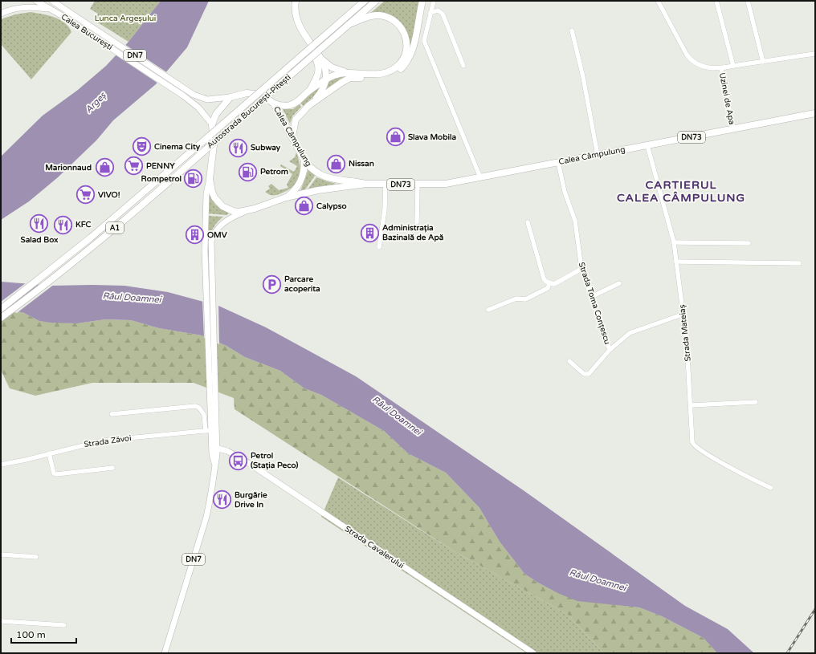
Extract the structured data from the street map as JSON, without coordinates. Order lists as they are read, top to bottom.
{
  "streets": {
    "highway": [
      "DN7",
      "Autostrada București-Pitești",
      "Calea Câmpulung",
      "DN73",
      "A1"
    ],
    "main road": ["Calea București", "Strada Cavalerului"],
    "street": [
      "Uzinei de Apa",
      "Strada Toma Conțescu",
      "Strada Mateiaș",
      "Strada Zăvoi"
    ]
  },
  "crossings": [
    ["Calea București", "DN7"],
    ["Calea București", "Calea Câmpulung"],
    ["DN7", "Calea Câmpulung"],
    ["DN7", "Strada Zăvoi"],
    ["DN7", "Strada Cavalerului"],
    ["Uzinei de Apa", "Calea Câmpulung"],
    ["Calea Câmpulung", "Strada Toma Conțescu"],
    ["Calea Câmpulung", "Strada Mateiaș"]
  ],
  "districts": ["CARTIERUL CALEA CÂMPULUNG"],
  "water": ["Argeș", "Râul Doamnei"],
  "parks": ["Lunca Argeșului"],
  "places": {
    "shop": [
      "Slava Mobila",
      "Nissan",
      "Marionnaud",
      "Calypso"
    ],
    "theatre": ["Cinema City"],
    "restaurant": [
      "Subway",
      "Salad Box",
      "KFC",
      "Burgărie Drive In"
    ],
    "supermarket": ["PENNY", "VIVO!"],
    "fuel station": ["Petrom", "Rompetrol"],
    "building": ["Administrația Bazinală de Apă", "OMV"],
    "parking": ["Parcare acoperita"],
    "bus stop": ["Petrol (Stația Peco)"]
  },
  "scale_bar": "100 m"
}
